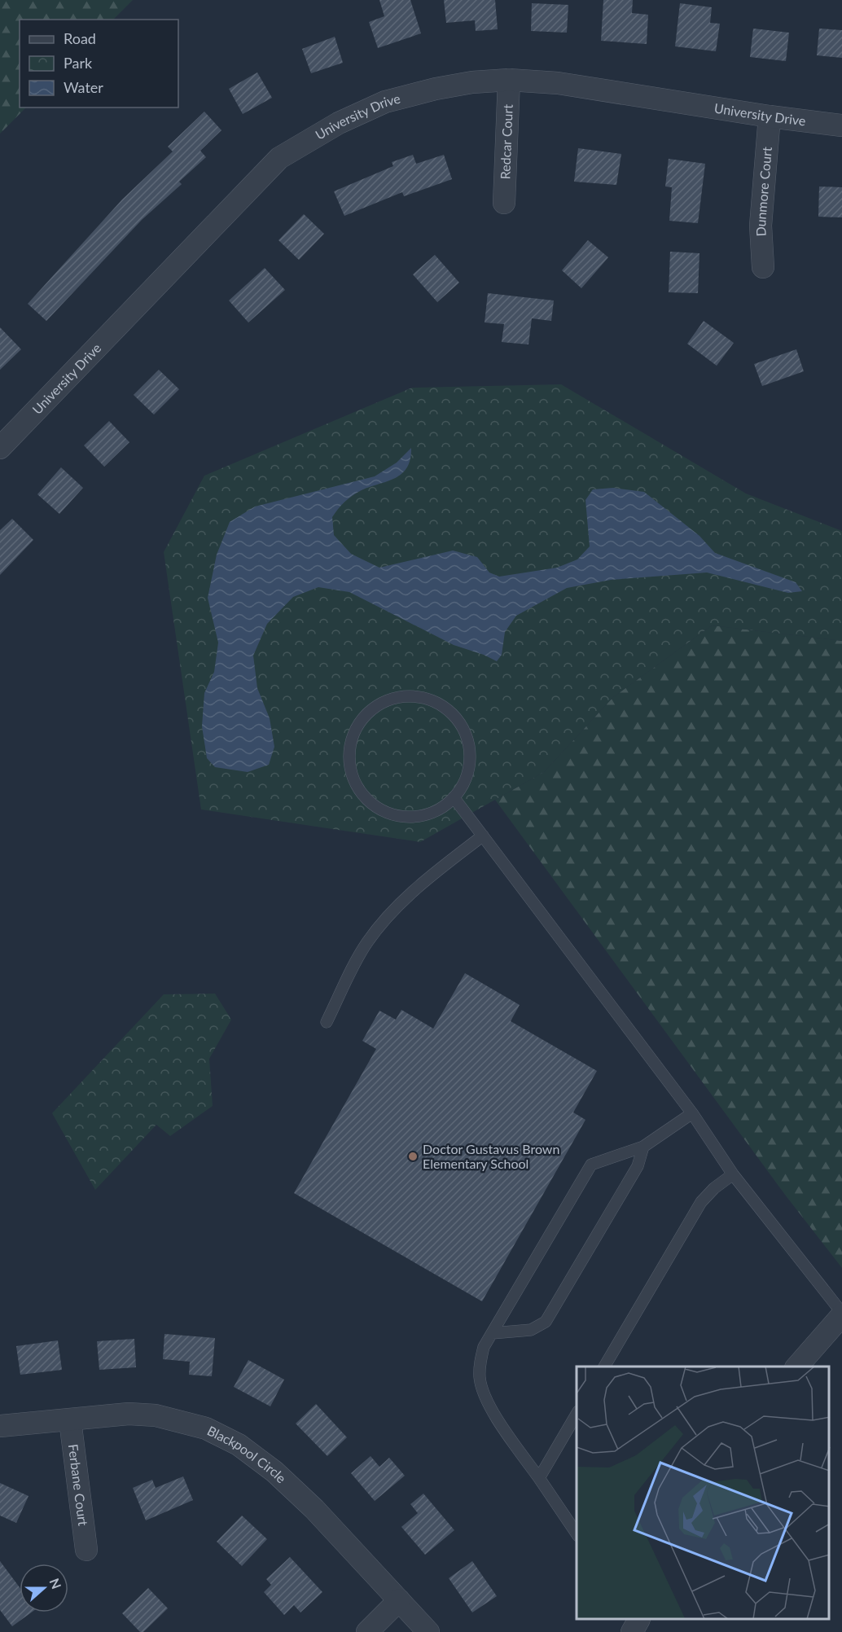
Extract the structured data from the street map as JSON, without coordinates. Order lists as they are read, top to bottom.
{
  "streets": {
    "street": [
      "University Drive",
      "Redcar Court",
      "Dunmore Court",
      "Blackpool Circle",
      "Ferbane Court"
    ]
  },
  "crossings": [
    ["University Drive", "Redcar Court"],
    ["University Drive", "Dunmore Court"],
    ["Blackpool Circle", "Ferbane Court"]
  ],
  "places": ["Doctor Gustavus Brown Elementary School"],
  "legend": ["Road", "Park", "Water"],
  "north": "right"
}
